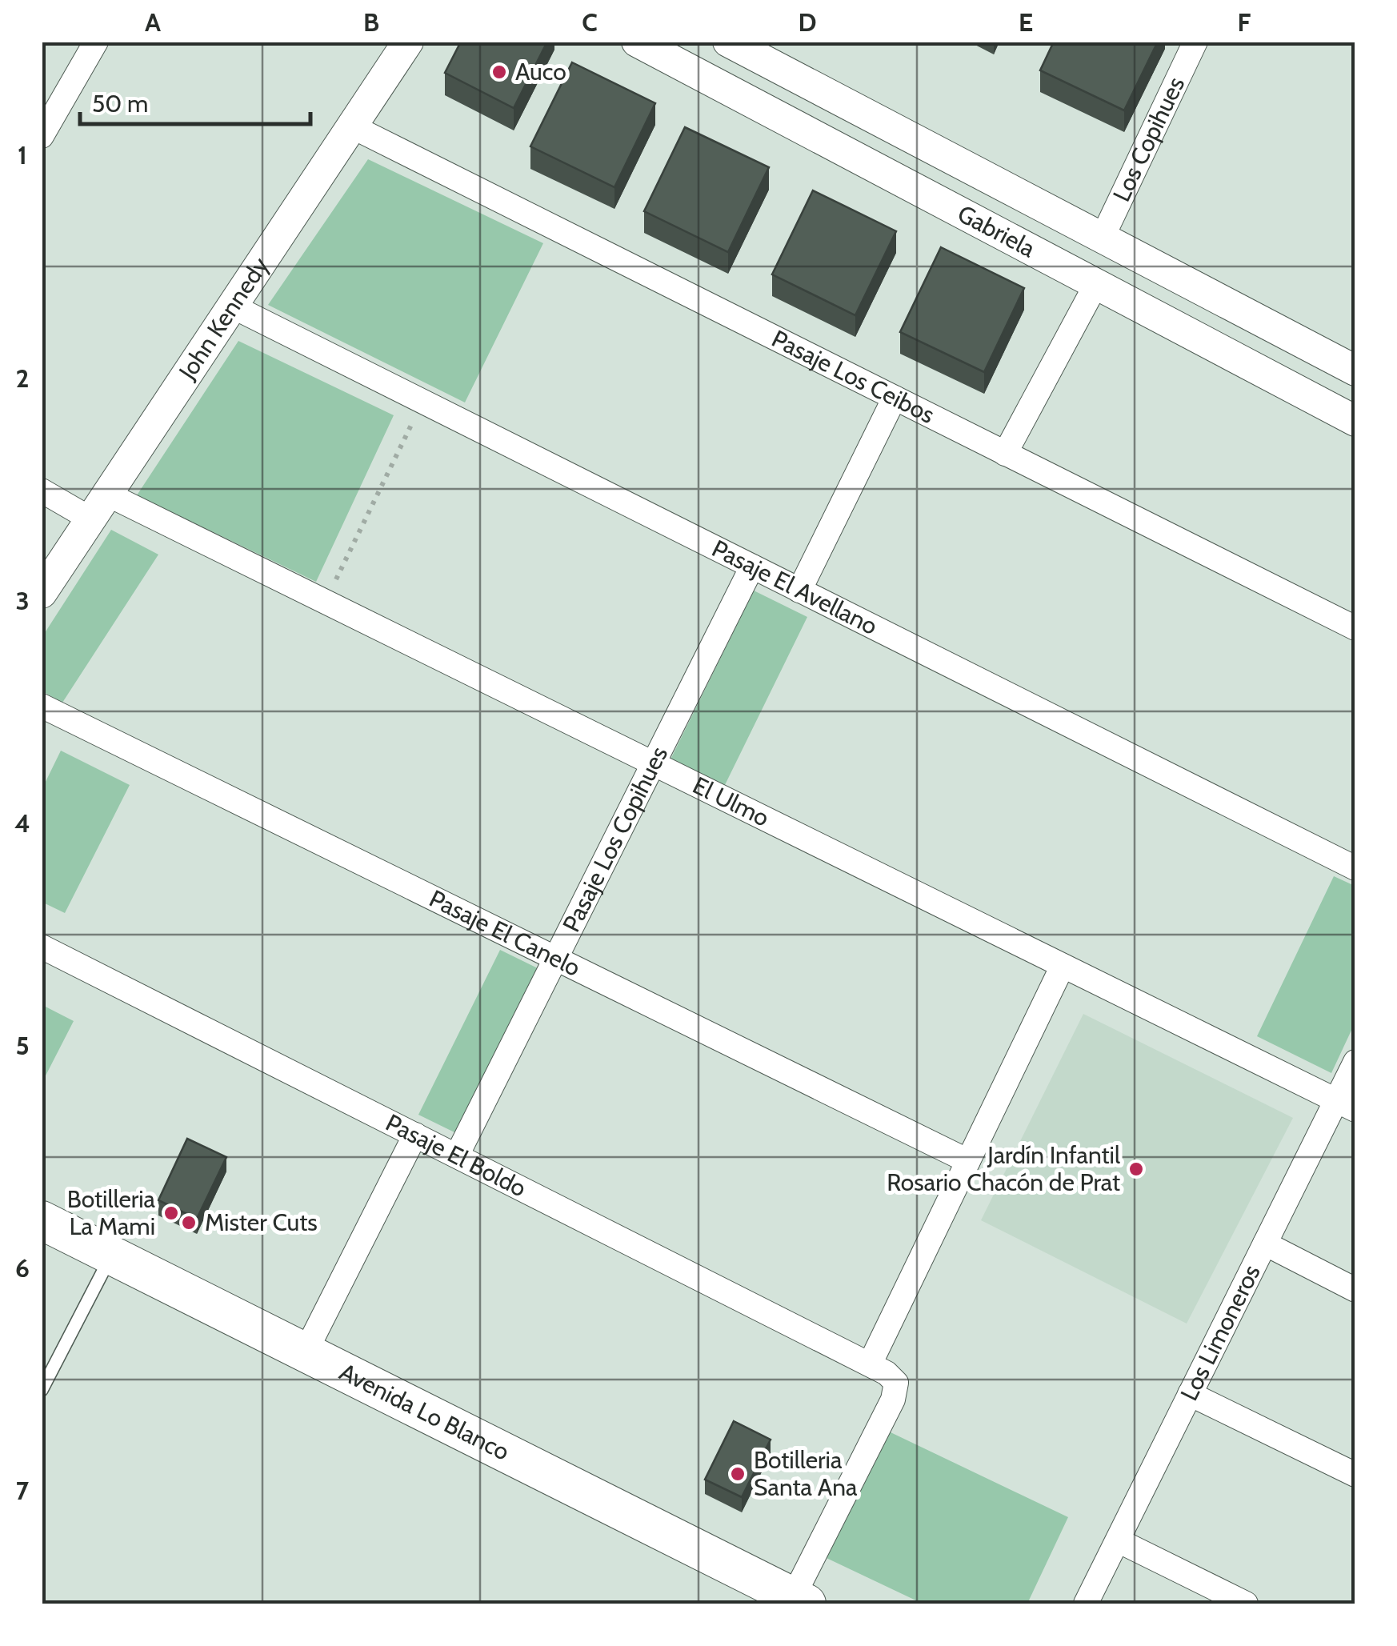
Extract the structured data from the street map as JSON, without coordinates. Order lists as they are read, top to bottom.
{
  "streets": {
    "main road": ["Avenida Lo Blanco"],
    "street": [
      "Los Copihues",
      "Gabriela",
      "John Kennedy",
      "Pasaje Los Ceibos",
      "Pasaje El Avellano",
      "El Ulmo",
      "Pasaje Los Copihues",
      "Pasaje El Canelo",
      "Pasaje El Boldo",
      "Los Limoneros"
    ]
  },
  "crossings": [
    ["Los Copihues", "Gabriela"],
    ["John Kennedy", "Pasaje Los Ceibos"],
    ["John Kennedy", "Pasaje El Avellano"],
    ["John Kennedy", "El Ulmo"],
    ["Pasaje El Avellano", "Pasaje Los Copihues"],
    ["El Ulmo", "Pasaje Los Copihues"],
    ["El Ulmo", "Los Limoneros"],
    ["Pasaje Los Copihues", "Pasaje El Canelo"],
    ["Pasaje Los Copihues", "Pasaje El Boldo"],
    ["Pasaje El Boldo", "Avenida Lo Blanco"]
  ],
  "places": [
    "Auco",
    "Jardín Infantil Rosario Chacón de Prat",
    "Botilleria La Mami",
    "Mister Cuts",
    "Botilleria Santa Ana"
  ],
  "scale_bar": "50 m",
  "grid": {
    "columns": [
      "A",
      "B",
      "C",
      "D",
      "E",
      "F"
    ],
    "rows": [
      "1",
      "2",
      "3",
      "4",
      "5",
      "6",
      "7"
    ]
  }
}
